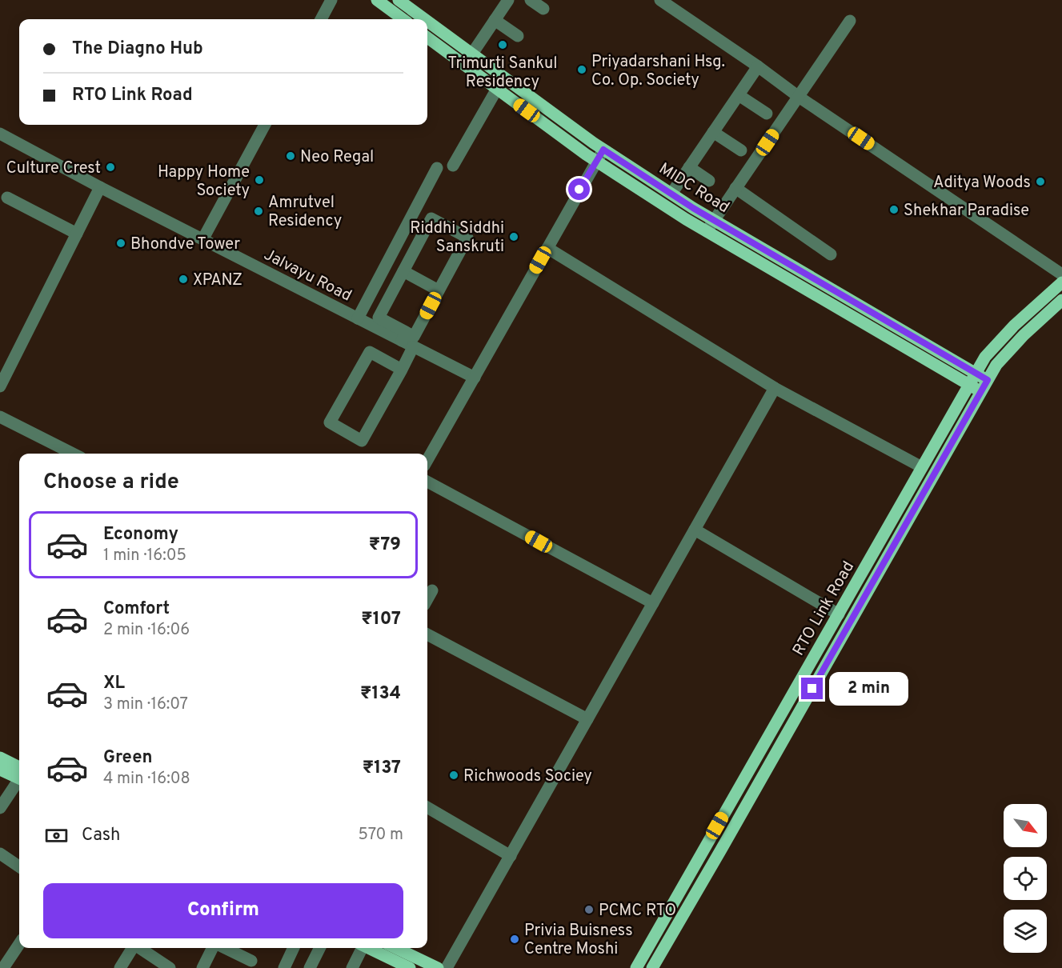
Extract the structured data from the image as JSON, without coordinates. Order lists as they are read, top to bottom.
{
  "streets": {
    "main road": ["MIDC Road", "RTO Link Road"],
    "street": ["Jalvayu Road"]
  },
  "crossings": [
    ["MIDC Road", "RTO Link Road"]
  ],
  "places": [
    "Trimurti Sankul Residency",
    "Priyadarshani Hsg. Co. Op. Society",
    "Neo Regal",
    "Culture Crest",
    "Happy Home Society",
    "Aditya Woods",
    "Shekhar Paradise",
    "Amrutvel Residency",
    "Riddhi Siddhi Sanskruti",
    "Bhondve Tower",
    "XPANZ",
    "Richwoods Sociey",
    "PCMC RTO",
    "Privia Buisness Centre Moshi"
  ],
  "north": "bottom right",
  "page": {
    "banner": ["The Diagno Hub", "RTO Link Road"],
    "heading": "Choose a ride",
    "list": [
      {
        "name": "Economy",
        "note": "1 min · 16:05",
        "value": "₹79"
      },
      {
        "name": "Comfort",
        "note": "2 min · 16:06",
        "value": "₹107"
      },
      {
        "name": "XL",
        "note": "3 min · 16:07",
        "value": "₹134"
      },
      {
        "name": "Green",
        "note": "4 min · 16:08",
        "value": "₹137"
      }
    ],
    "bubble": "2 min",
    "pay": ["Cash", "570 m"],
    "buttons": "Confirm"
  }
}
